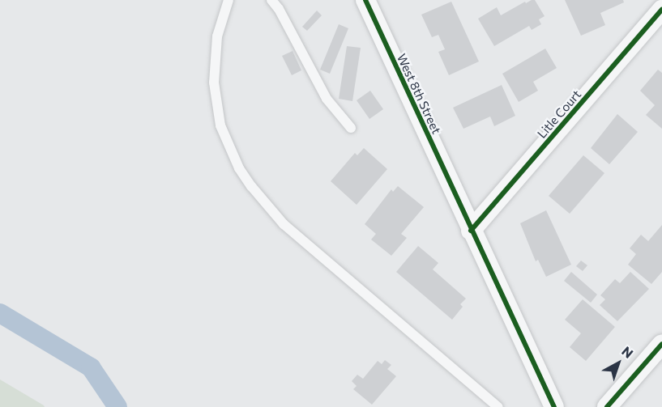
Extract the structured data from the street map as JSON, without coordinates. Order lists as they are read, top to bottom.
{
  "streets": {
    "street": ["West 8th Street", "Litle Court"]
  },
  "crossings": [
    ["West 8th Street", "Litle Court"]
  ],
  "north": "top right"
}
